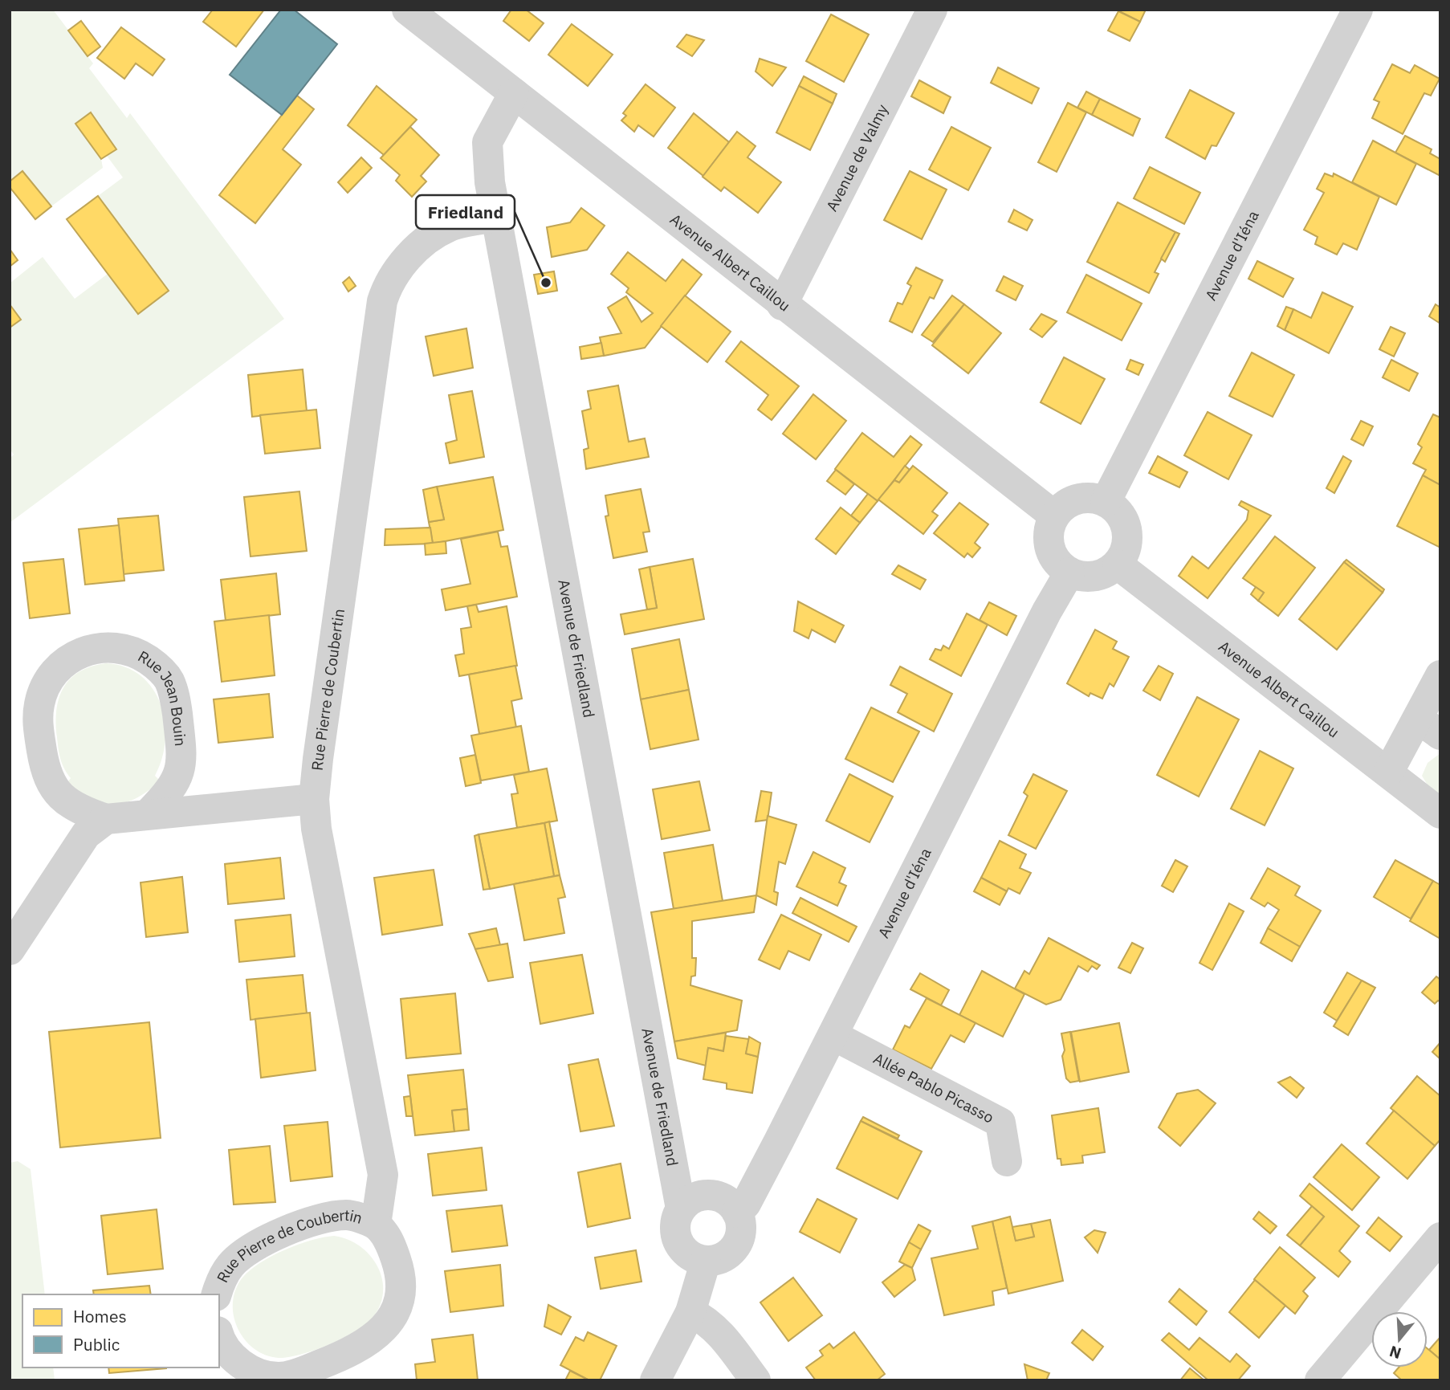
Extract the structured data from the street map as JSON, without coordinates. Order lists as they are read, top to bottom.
{
  "streets": {
    "street": [
      "Avenue de Valmy",
      "Avenue d'Iéna",
      "Avenue Albert Caillou",
      "Avenue de Friedland",
      "Rue Pierre de Coubertin",
      "Rue Jean Bouin",
      "Allée Pablo Picasso"
    ]
  },
  "crossings": [
    ["Avenue de Valmy", "Avenue Albert Caillou"],
    ["Avenue d'Iéna", "Avenue Albert Caillou"],
    ["Avenue d'Iéna", "Avenue de Friedland"],
    ["Avenue d'Iéna", "Allée Pablo Picasso"],
    ["Avenue Albert Caillou", "Avenue de Friedland"],
    ["Avenue de Friedland", "Rue Pierre de Coubertin"],
    ["Rue Pierre de Coubertin", "Rue Jean Bouin"]
  ],
  "places": ["Friedland"],
  "legend": ["Homes", "Public"],
  "north": "bottom"
}
